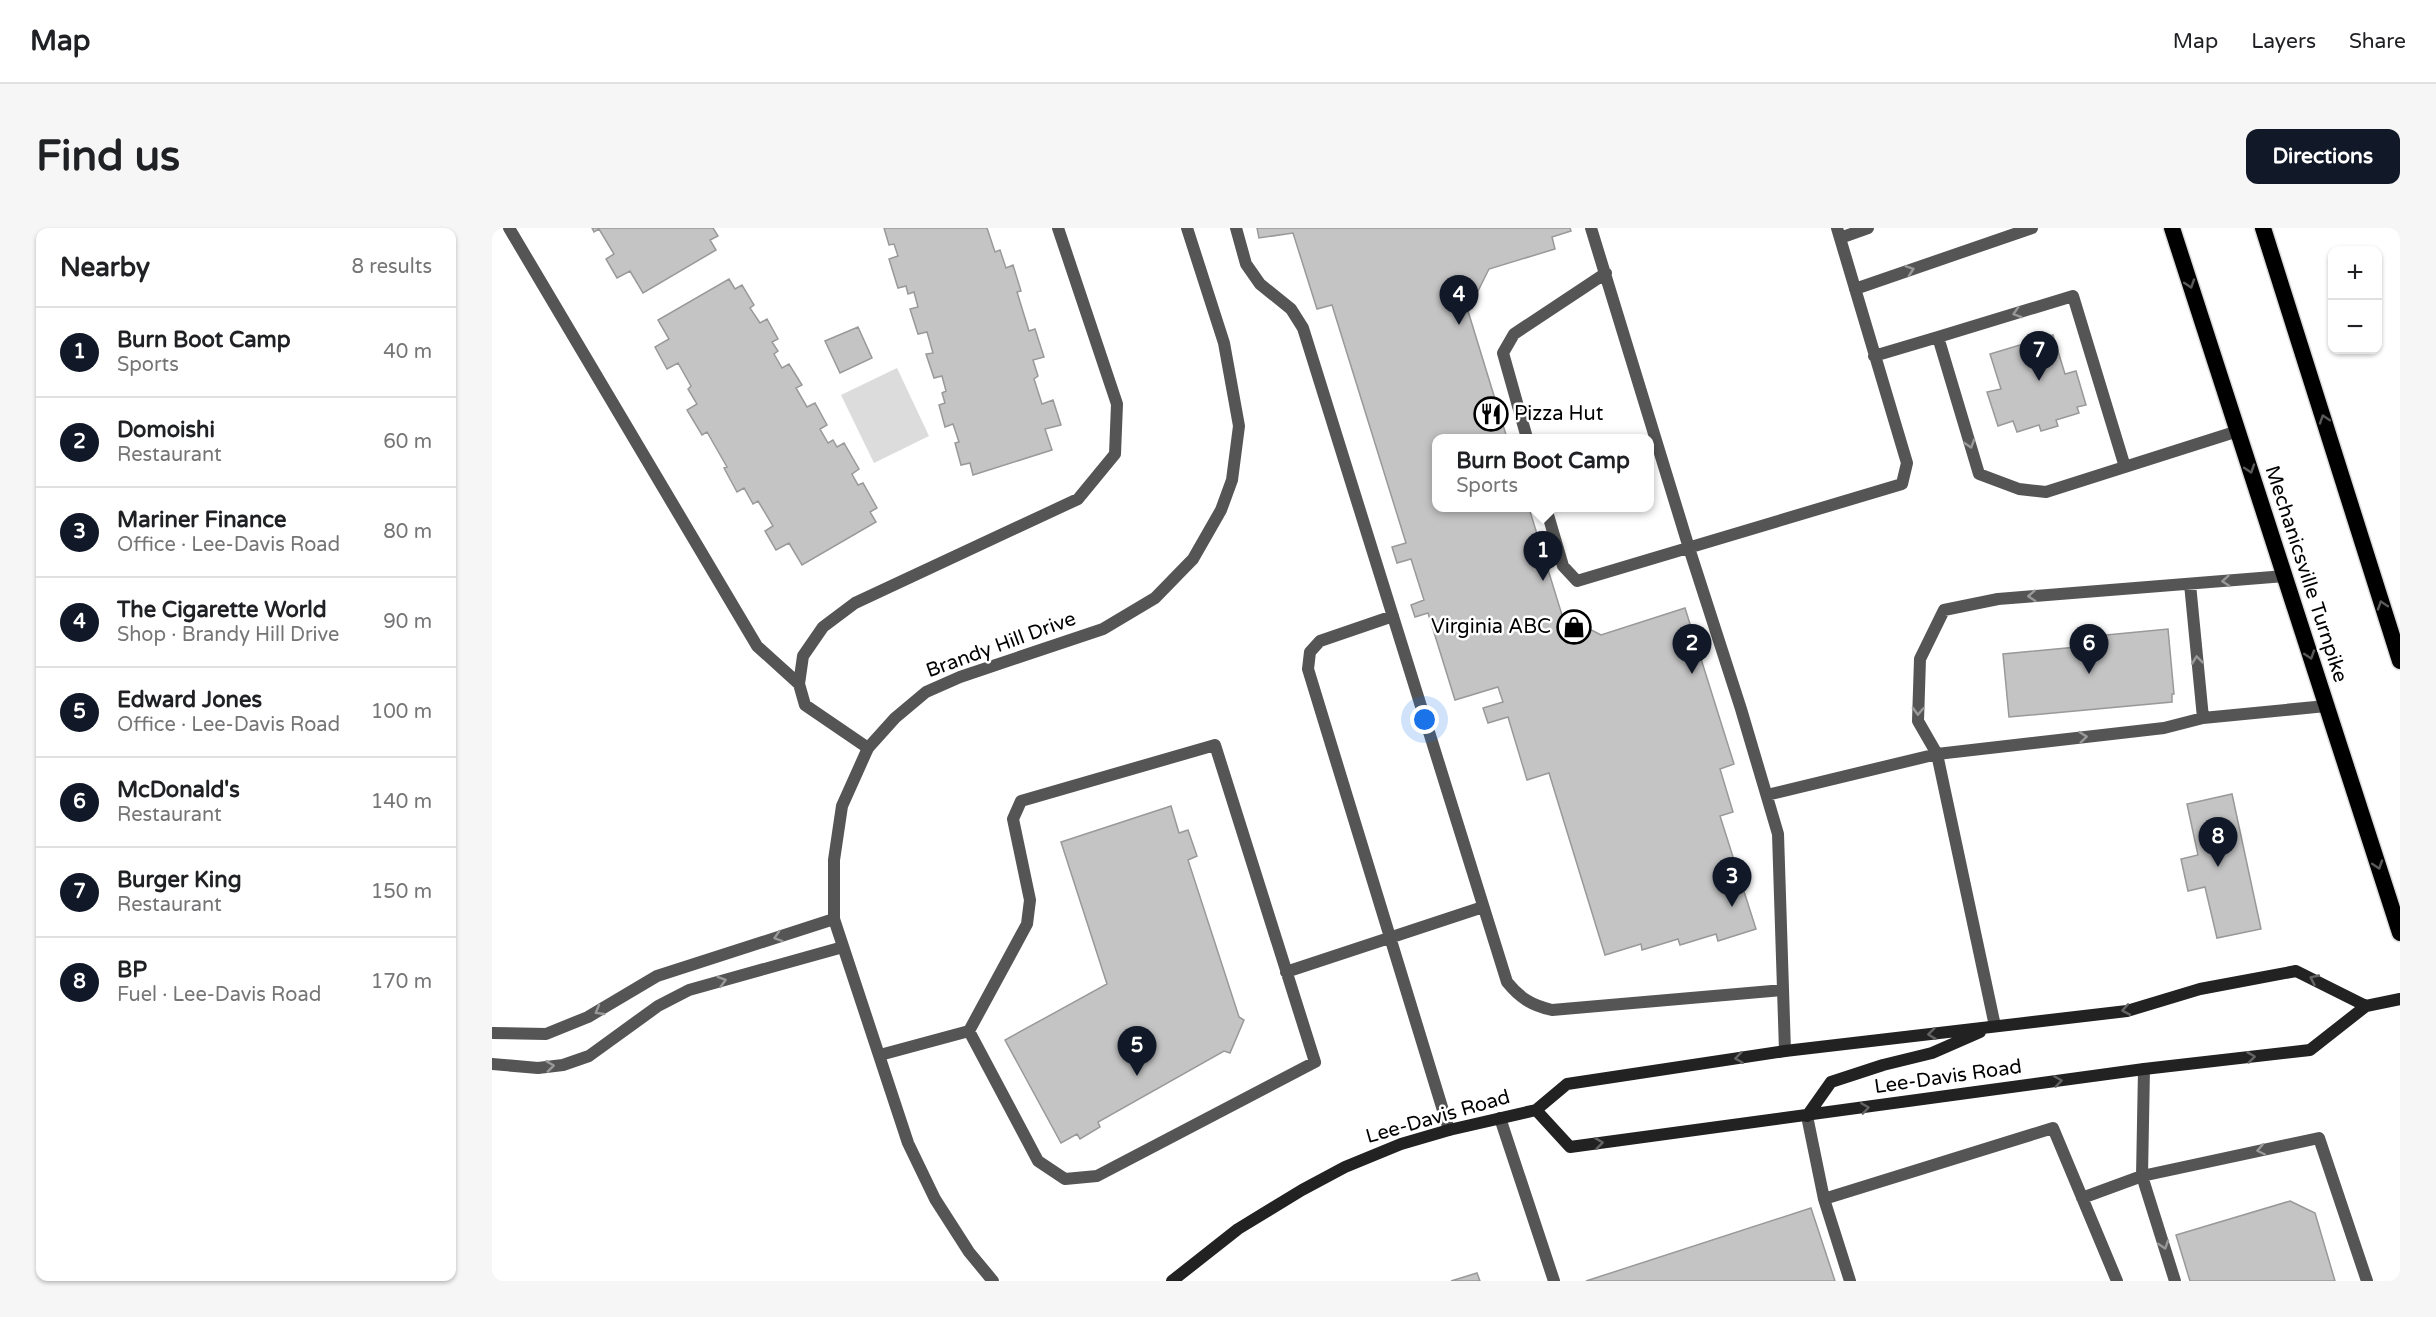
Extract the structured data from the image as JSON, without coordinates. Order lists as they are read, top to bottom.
{
  "streets": {
    "highway": ["Mechanicsville Turnpike"],
    "main road": ["Lee-Davis Road"],
    "street": ["Brandy Hill Drive"]
  },
  "places": {
    "restaurant": ["Pizza Hut"],
    "shop": ["Virginia ABC"]
  },
  "page": {
    "header": "Map",
    "nav": ["Map", "Layers", "Share"],
    "buttons": "Directions",
    "title": "Find us",
    "heading": ["Nearby", "8 results"],
    "map_buttons": ["+", "−"],
    "pins": [
      "4",
      "7",
      "1",
      "2",
      "6",
      "8",
      "3",
      "5"
    ],
    "list": [
      {
        "mark": "1",
        "name": "Burn Boot Camp",
        "note": "Sports",
        "value": "40 m"
      },
      {
        "mark": "2",
        "name": "Domoishi",
        "note": "Restaurant",
        "value": "60 m"
      },
      {
        "mark": "3",
        "name": "Mariner Finance",
        "note": "Office · Lee-Davis Road",
        "value": "80 m"
      },
      {
        "mark": "4",
        "name": "The Cigarette World",
        "note": "Shop · Brandy Hill Drive",
        "value": "90 m"
      },
      {
        "mark": "5",
        "name": "Edward Jones",
        "note": "Office · Lee-Davis Road",
        "value": "100 m"
      },
      {
        "mark": "6",
        "name": "McDonald's",
        "note": "Restaurant",
        "value": "140 m"
      },
      {
        "mark": "7",
        "name": "Burger King",
        "note": "Restaurant",
        "value": "150 m"
      },
      {
        "mark": "8",
        "name": "BP",
        "note": "Fuel · Lee-Davis Road",
        "value": "170 m"
      }
    ],
    "popup": ["Burn Boot Camp", "Sports"]
  }
}
